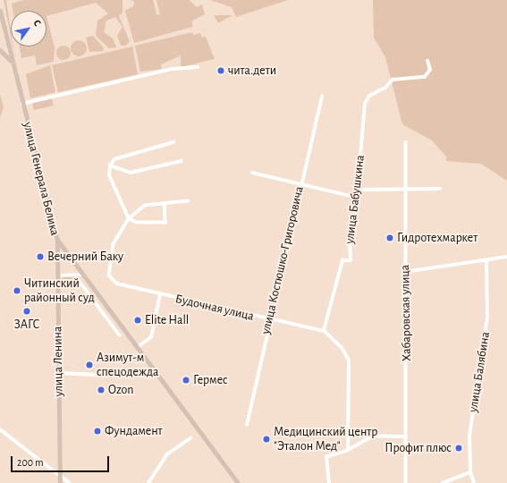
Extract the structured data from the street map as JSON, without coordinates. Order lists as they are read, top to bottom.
{
  "streets": {
    "main road": ["улица Генерала Белика", "улица Ленина"],
    "street": [
      "улица Бабушкина",
      "улица Костюшко-Григоровича",
      "Будочная улица",
      "Хабаровская улица",
      "улица Балябина"
    ]
  },
  "crossings": [
    ["улица Генерала Белика", "улица Ленина"],
    ["улица Бабушкина", "Будочная улица"],
    ["улица Костюшко-Григоровича", "Будочная улица"]
  ],
  "places": [
    "чита.дети",
    "Гидротехмаркет",
    "Вечерний Баку",
    "Читинский районный суд",
    "ЗАГС",
    "Elite Hall",
    "Азимут-м спецодежда",
    "Гермес",
    "Ozon",
    "Фундамент",
    "Медицинский центр \"Эталон Мед\"",
    "Профит плюс"
  ],
  "scale_bar": "200 m",
  "north": "top right"
}
